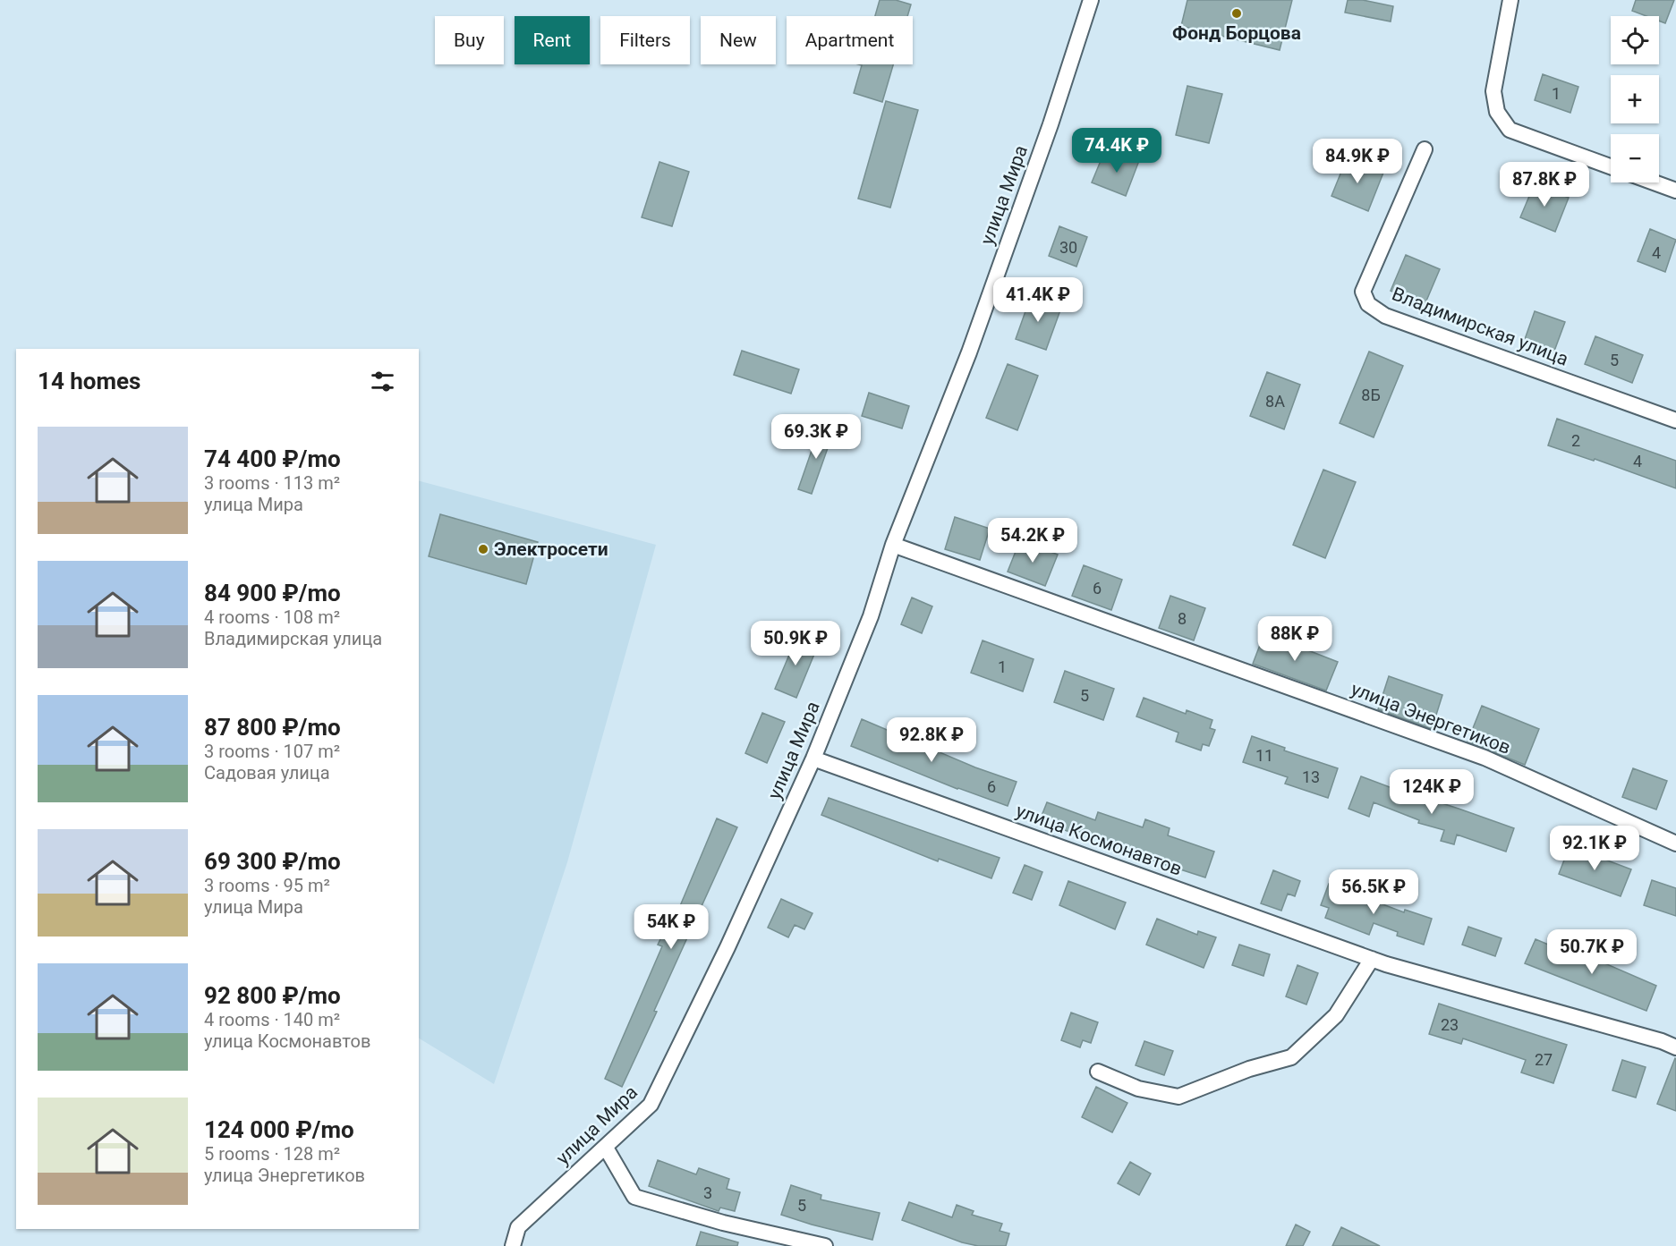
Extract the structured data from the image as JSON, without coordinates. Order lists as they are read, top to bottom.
{
  "streets": {
    "street": [
      "улица Мира",
      "Владимирская улица",
      "улица Энергетиков",
      "улица Космонавтов"
    ]
  },
  "crossings": [
    ["улица Мира", "улица Энергетиков"],
    ["улица Мира", "улица Космонавтов"]
  ],
  "places": ["Фонд Борцова", "Электросети"],
  "house_numbers": [
    "1",
    "30",
    "4",
    "5",
    "8Б",
    "8А",
    "2",
    "4",
    "6",
    "8",
    "1",
    "5",
    "11",
    "13",
    "6",
    "23",
    "27",
    "3",
    "5"
  ],
  "page": {
    "map_buttons": ["+", "−"],
    "chip": [
      "Buy",
      "Rent",
      "Filters",
      "New",
      "Apartment"
    ],
    "price": [
      "74.4K ₽",
      "84.9K ₽",
      "87.8K ₽",
      "41.4K ₽",
      "69.3K ₽",
      "54.2K ₽",
      "88K ₽",
      "50.9K ₽",
      "92.8K ₽",
      "124K ₽",
      "92.1K ₽",
      "56.5K ₽",
      "54K ₽",
      "50.7K ₽"
    ],
    "heading": "14 homes",
    "list": [
      {
        "name": "74 400 ₽/mo",
        "note": "3 rooms · 113 m² · улица Мира"
      },
      {
        "name": "84 900 ₽/mo",
        "note": "4 rooms · 108 m² · Владимирская улица"
      },
      {
        "name": "87 800 ₽/mo",
        "note": "3 rooms · 107 m² · Садовая улица"
      },
      {
        "name": "69 300 ₽/mo",
        "note": "3 rooms · 95 m² · улица Мира"
      },
      {
        "name": "92 800 ₽/mo",
        "note": "4 rooms · 140 m² · улица Космонавтов"
      },
      {
        "name": "124 000 ₽/mo",
        "note": "5 rooms · 128 m² · улица Энергетиков"
      }
    ]
  }
}
